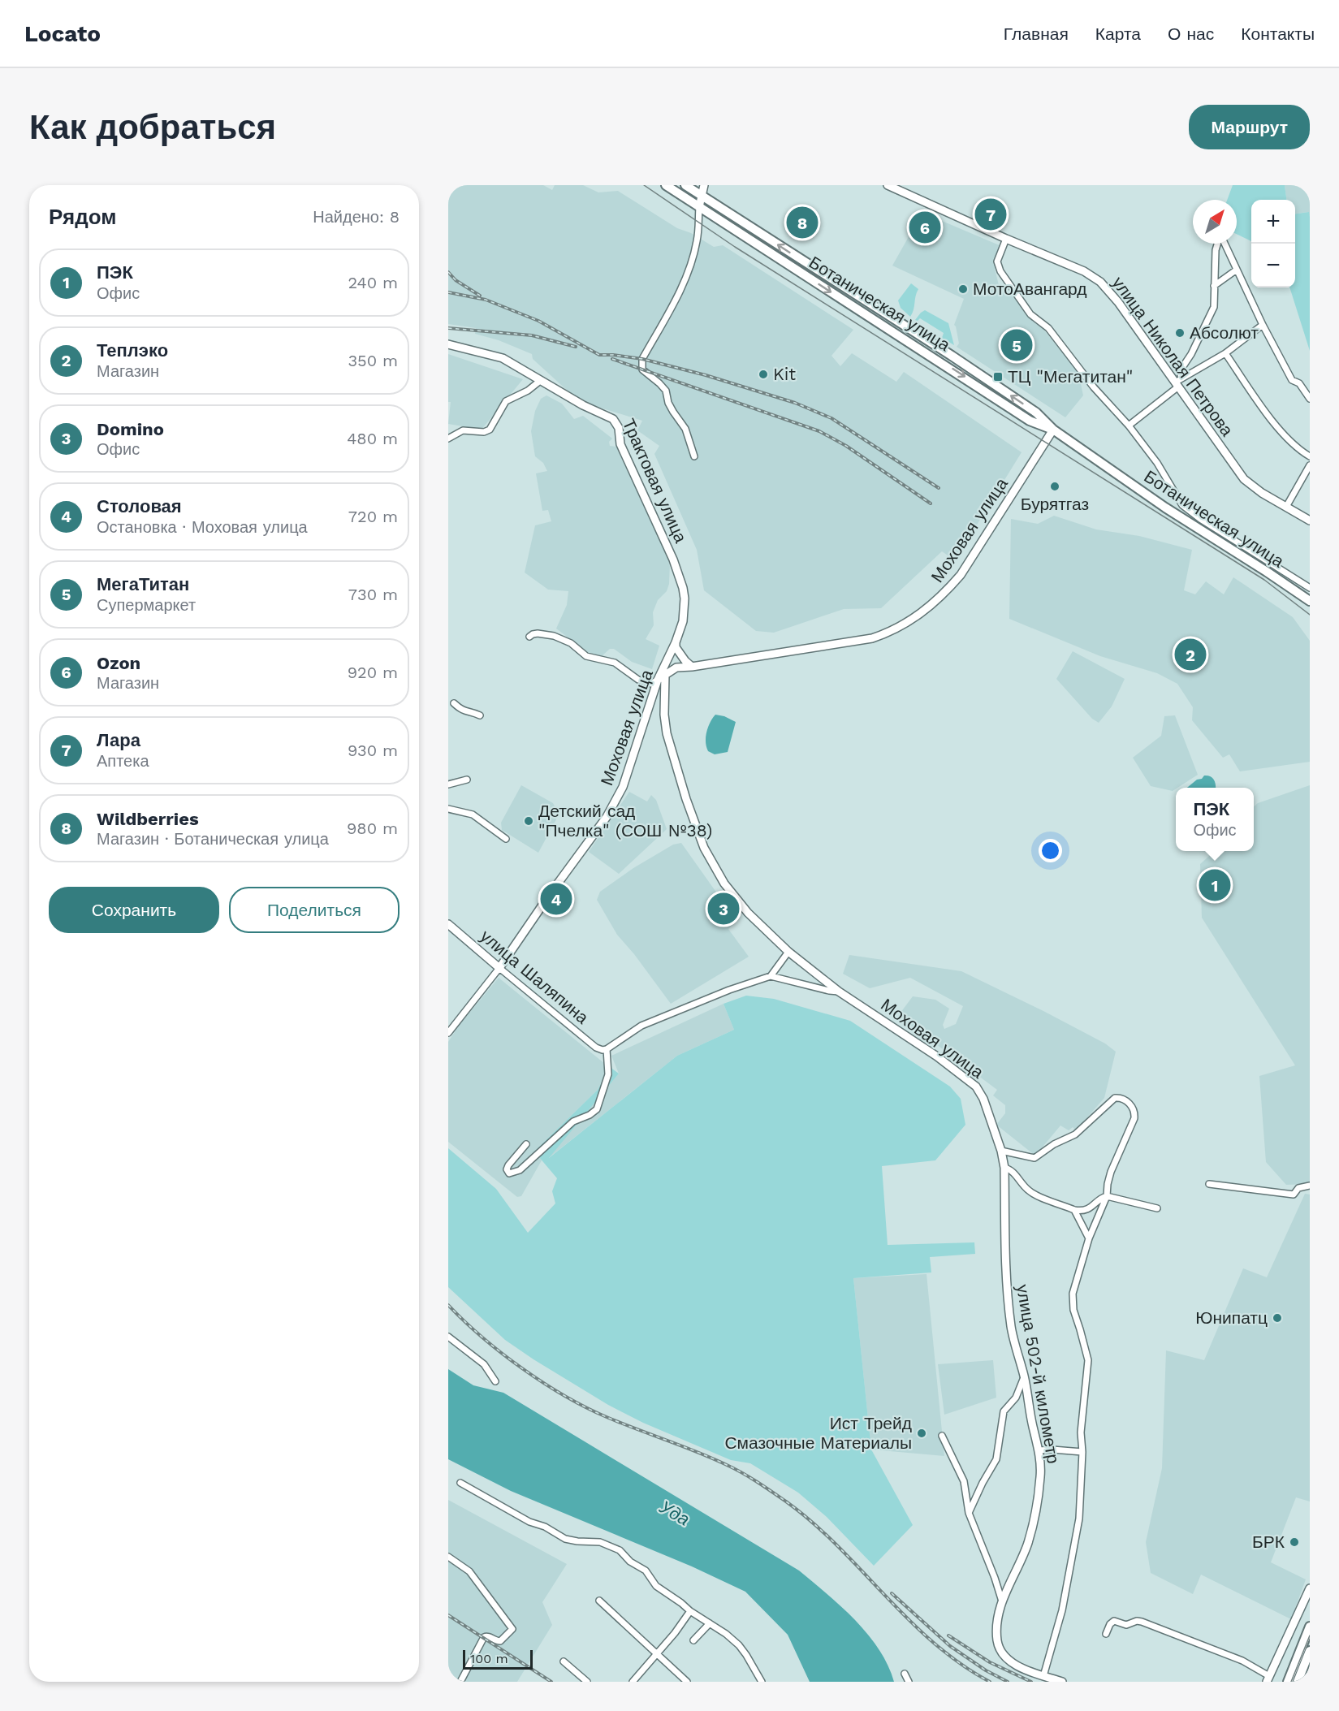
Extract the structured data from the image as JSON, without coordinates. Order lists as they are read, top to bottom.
{
  "streets": {
    "main road": ["Ботаническая улица"],
    "street": [
      "улица Николая Петрова",
      "Трактовая улица",
      "Моховая улица",
      "улица Шаляпина",
      "улица 502-й километр"
    ]
  },
  "crossings": [
    ["Ботаническая улица", "Моховая улица"],
    ["Трактовая улица", "Моховая улица"],
    ["Моховая улица", "улица Шаляпина"],
    ["Моховая улица", "улица 502-й километр"]
  ],
  "water": ["Уда"],
  "places": {
    "other": [
      "МотоАвангард",
      "Абсолют",
      "Kit",
      "Бурятгаз",
      "Детский сад \"Пчелка\" (СОШ №38)",
      "Юнипатц",
      "Ист Трейд Смазочные Материалы",
      "БРК"
    ],
    "transit": ["ТЦ \"Мегатитан\""]
  },
  "scale_bar": "100 m",
  "north": "top right",
  "page": {
    "header": "Locato",
    "nav": [
      "Главная",
      "Карта",
      "О нас",
      "Контакты"
    ],
    "buttons": [
      "Маршрут",
      ["Сохранить", "Поделиться"]
    ],
    "title": "Как добраться",
    "heading": ["Рядом", "Найдено: 8"],
    "pins": [
      "7",
      "8",
      "6",
      "5",
      "2",
      "1",
      "4",
      "3"
    ],
    "map_buttons": ["+", "−"],
    "list": [
      {
        "mark": "1",
        "name": "ПЭК",
        "note": "Офис",
        "value": "240 m"
      },
      {
        "mark": "2",
        "name": "Теплэко",
        "note": "Магазин",
        "value": "350 m"
      },
      {
        "mark": "3",
        "name": "Domino",
        "note": "Офис",
        "value": "480 m"
      },
      {
        "mark": "4",
        "name": "Столовая",
        "note": "Остановка · Моховая улица",
        "value": "720 m"
      },
      {
        "mark": "5",
        "name": "МегаТитан",
        "note": "Супермаркет",
        "value": "730 m"
      },
      {
        "mark": "6",
        "name": "Ozon",
        "note": "Магазин",
        "value": "920 m"
      },
      {
        "mark": "7",
        "name": "Лара",
        "note": "Аптека",
        "value": "930 m"
      },
      {
        "mark": "8",
        "name": "Wildberries",
        "note": "Магазин · Ботаническая улица",
        "value": "980 m"
      }
    ],
    "popup": ["ПЭК", "Офис"],
    "scale": "100 m"
  }
}
